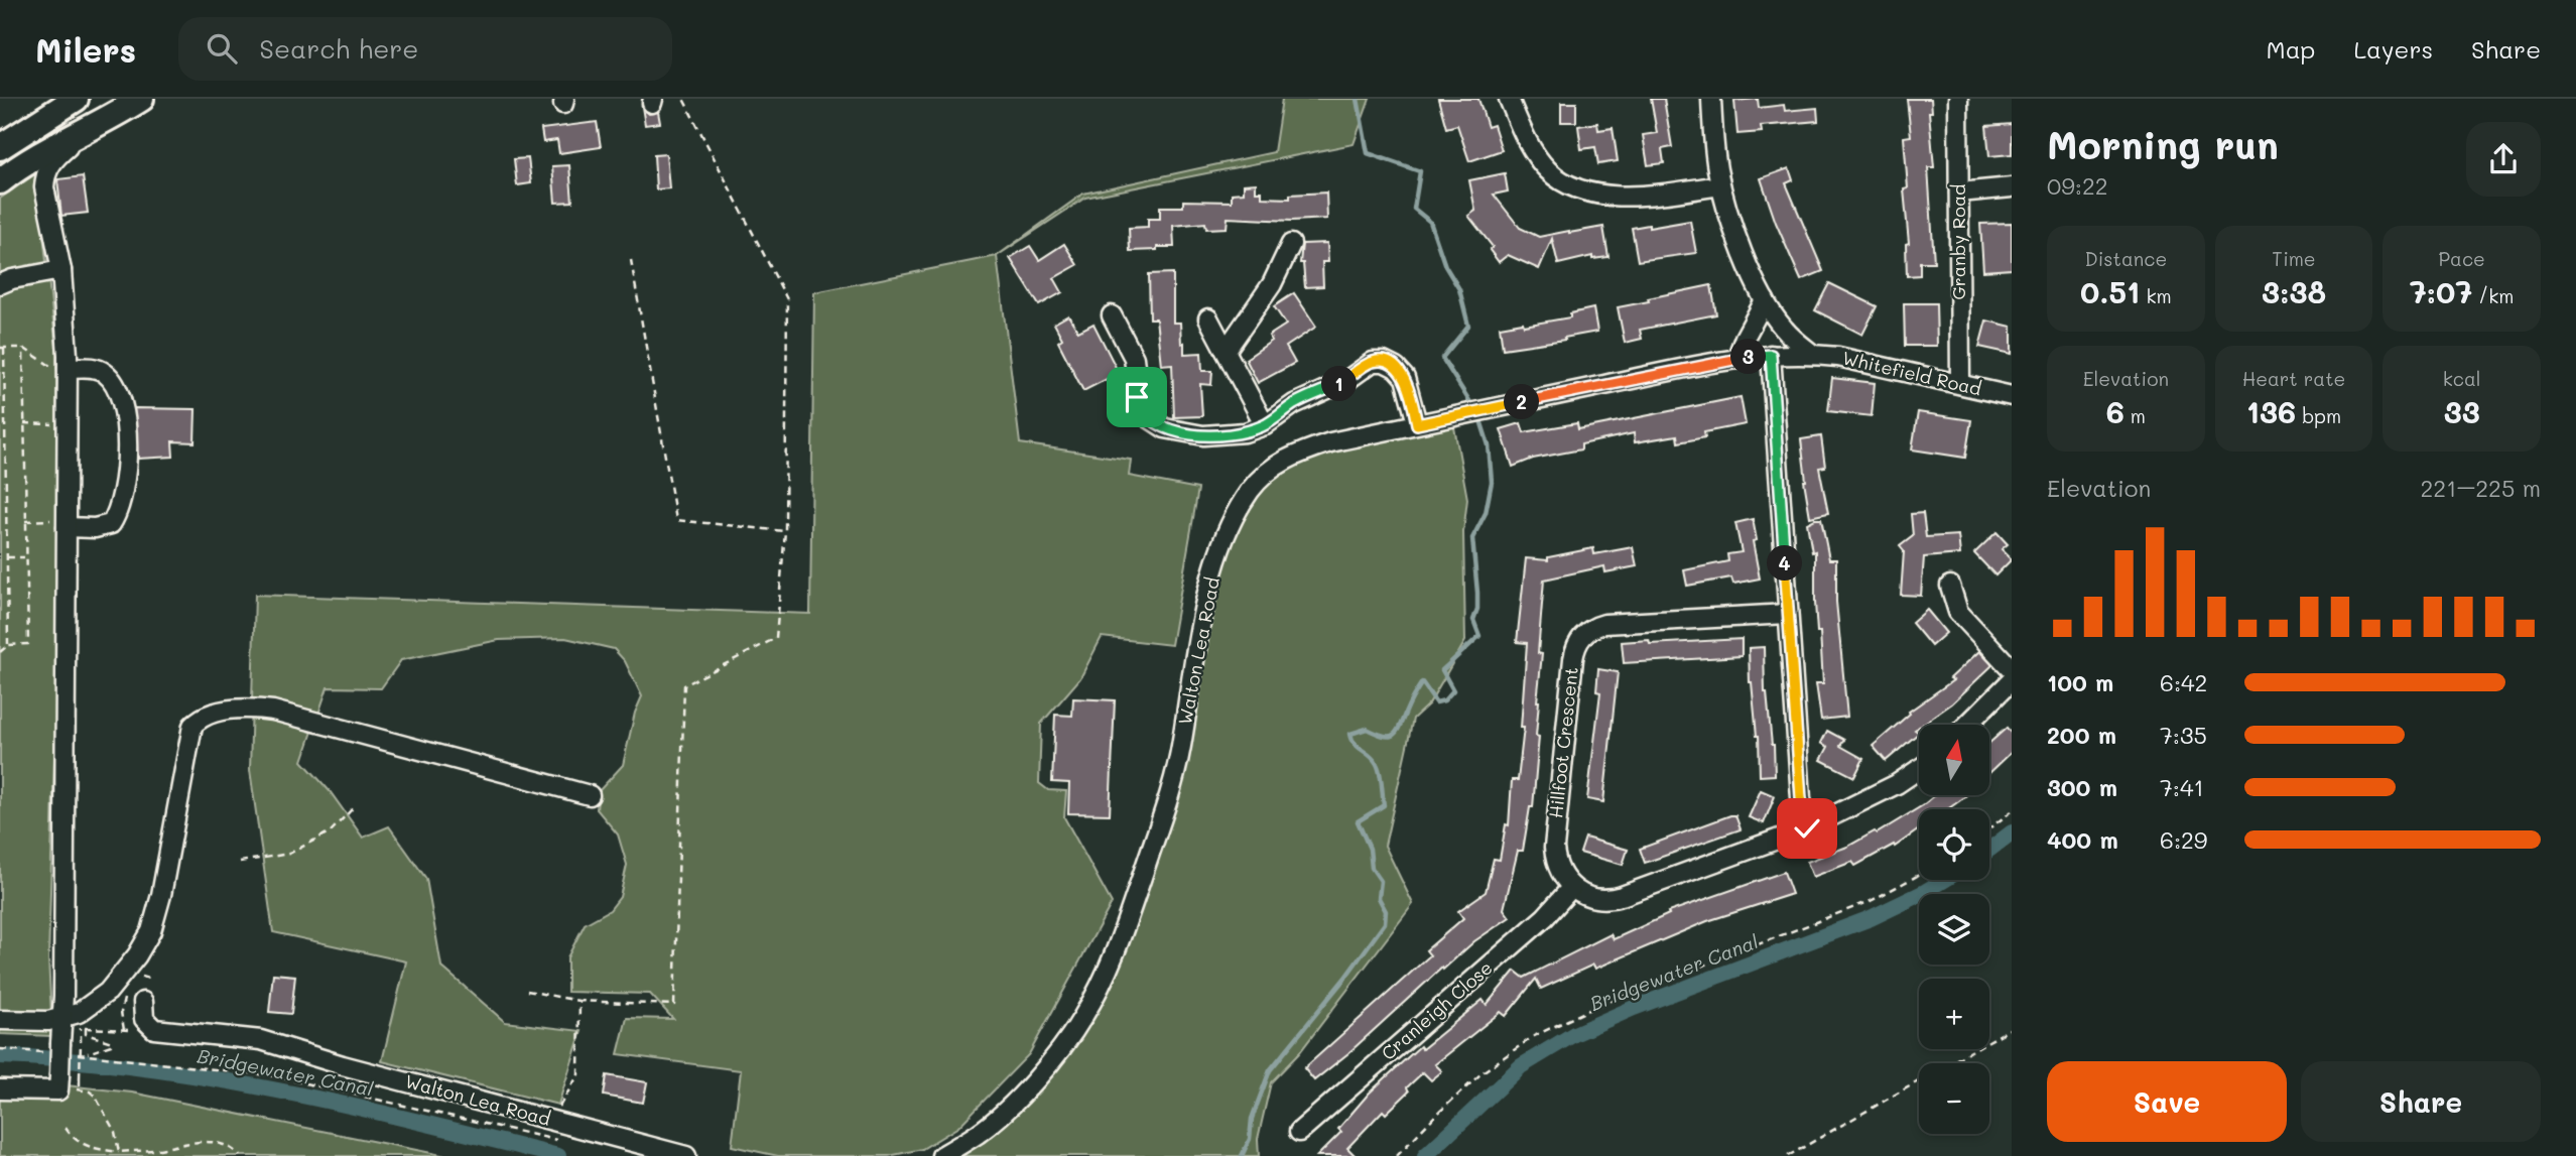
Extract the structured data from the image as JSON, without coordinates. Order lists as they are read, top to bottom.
{
  "streets": {
    "street": [
      "Granby Road",
      "Whitefield Road",
      "Walton Lea Road",
      "Hillfoot Crescent",
      "Cranleigh Close"
    ]
  },
  "crossings": [
    ["Granby Road", "Whitefield Road"],
    ["Whitefield Road", "Walton Lea Road"],
    ["Hillfoot Crescent", "Cranleigh Close"]
  ],
  "water": ["Bridgewater Canal"],
  "north": "top",
  "page": {
    "header": "Milers",
    "search": "Search here",
    "nav": ["Map", "Layers", "Share"],
    "heading": ["Morning run", "09:22"],
    "stats": [
      ["Distance", "0.51 km"],
      ["Time", "3:38"],
      ["Pace", "7:07 /km"],
      ["Elevation", "6 m"],
      ["Heart rate", "136 bpm"],
      ["kcal", "33"]
    ],
    "pins": [
      "3",
      "1",
      "2",
      "4"
    ],
    "chart": ["Elevation", "221–225 m"],
    "list": [
      {
        "name": "100 m",
        "note": "6:42"
      },
      {
        "name": "200 m",
        "note": "7:35"
      },
      {
        "name": "300 m",
        "note": "7:41"
      },
      {
        "name": "400 m",
        "note": "6:29"
      }
    ],
    "map_buttons": ["+", "−"],
    "buttons": ["Save", "Share"]
  }
}
